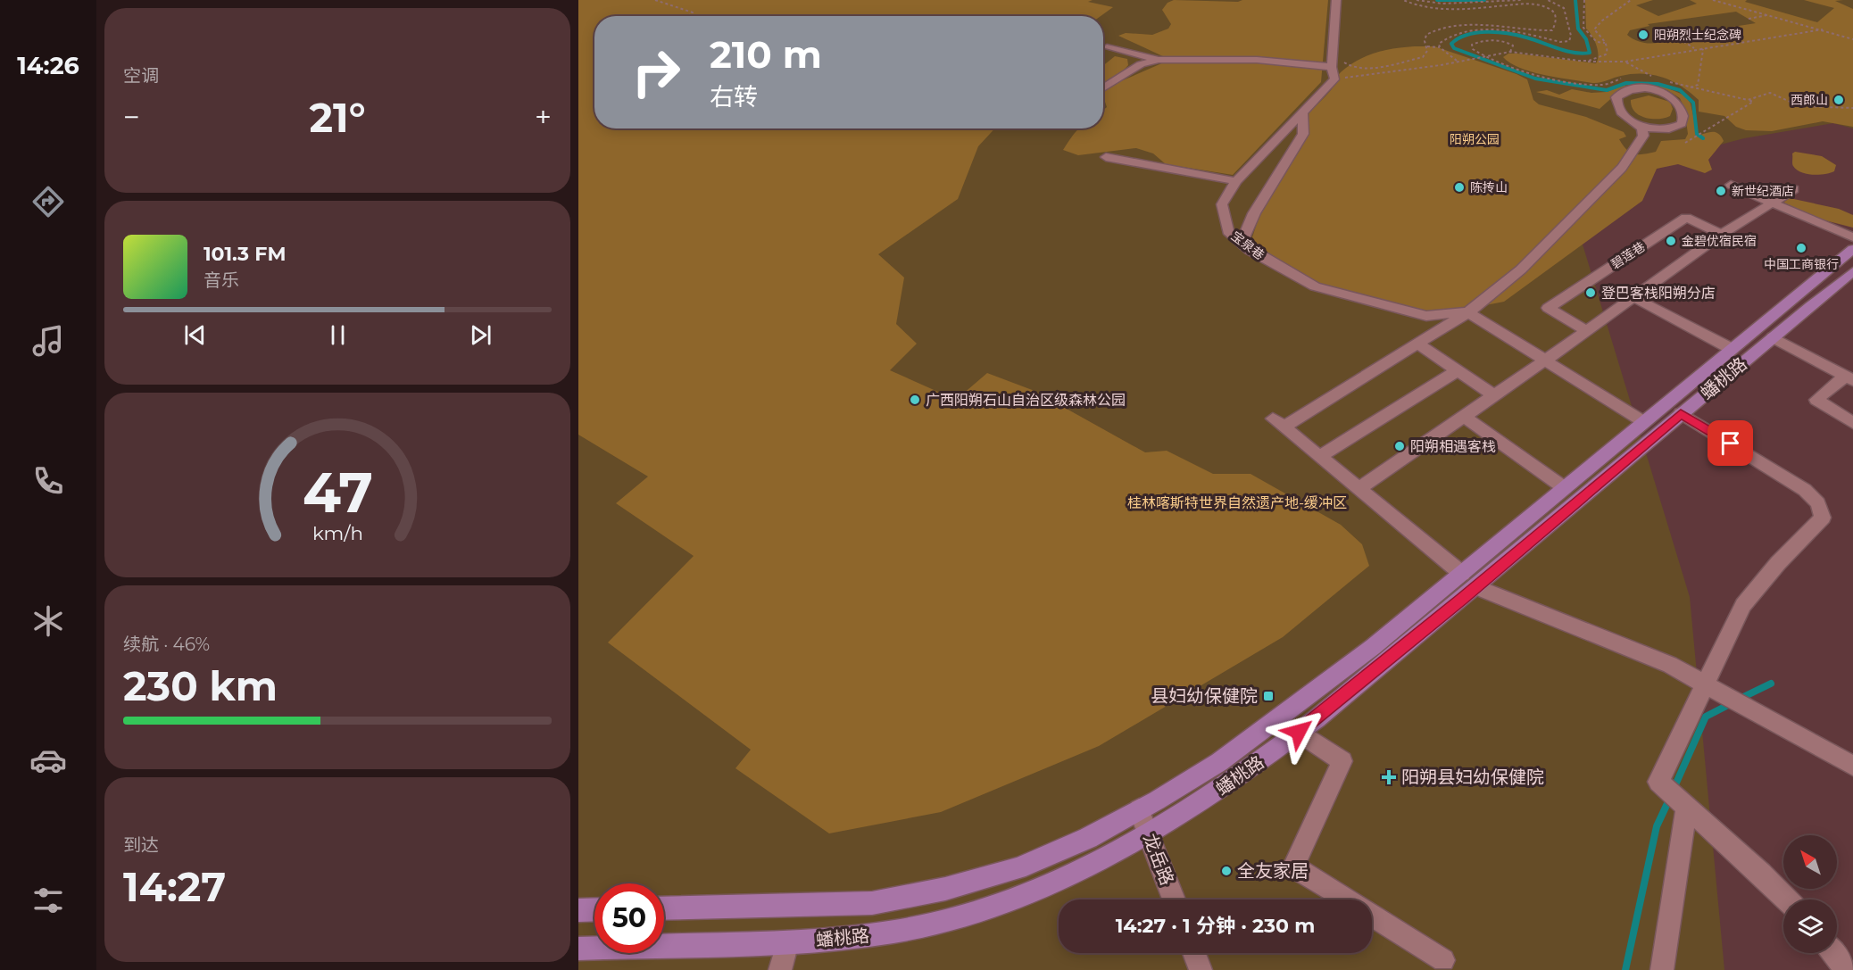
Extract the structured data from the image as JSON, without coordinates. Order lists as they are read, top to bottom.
{
  "streets": {
    "main road": ["蟠桃路"],
    "street": ["宝泉巷", "碧莲巷", "龙岳路"]
  },
  "crossings": [
    ["蟠桃路", "龙岳路"]
  ],
  "parks": ["阳朔公园", "桂林喀斯特世界自然遗产地-缓冲区"],
  "places": {
    "other": [
      "阳朔烈士纪念碑",
      "西郎山",
      "陈抟山",
      "新世纪酒店",
      "金碧优宿民宿",
      "中国工商银行",
      "登巴客栈阳朔分店",
      "广西阳朔石山自治区级森林公园",
      "阳朔相遇客栈",
      "全友家居"
    ],
    "transit": ["县妇幼保健院"],
    "health": ["阳朔县妇幼保健院"]
  },
  "north": "top left",
  "page": {
    "tabs": "14:26",
    "tile": [
      "空调",
      ["续航 · 46%", "230 km"],
      ["到达", "14:27"]
    ],
    "turn": ["210 m", "右转"],
    "heat": ["−", "21°", "+"],
    "song": ["101.3 FM", "音乐"],
    "limit": "50",
    "trip": "14:27 · 1 分钟 · 230 m",
    "gauge": ["47", "km/h"]
  }
}
